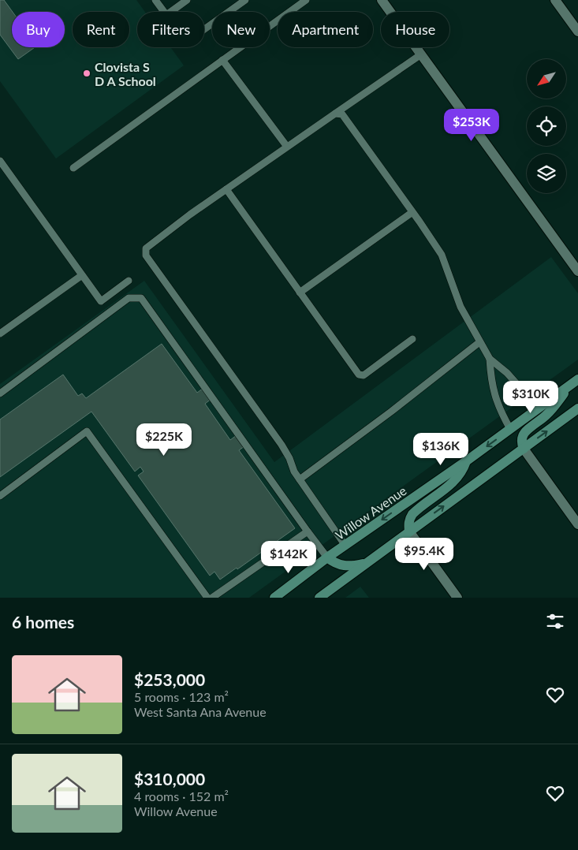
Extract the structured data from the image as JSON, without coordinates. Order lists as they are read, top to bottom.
{
  "streets": {
    "main road": ["Willow Avenue"]
  },
  "places": ["Clovista S D A School"],
  "north": "bottom left",
  "page": {
    "chip": [
      "Buy",
      "Rent",
      "Filters",
      "New",
      "Apartment",
      "House"
    ],
    "price": [
      "$253K",
      "$310K",
      "$225K",
      "$136K",
      "$95.4K",
      "$142K"
    ],
    "heading": "6 homes",
    "list": [
      {
        "name": "$253,000",
        "note": "5 rooms · 123 m² · West Santa Ana Avenue"
      },
      {
        "name": "$310,000",
        "note": "4 rooms · 152 m² · Willow Avenue"
      }
    ]
  }
}
